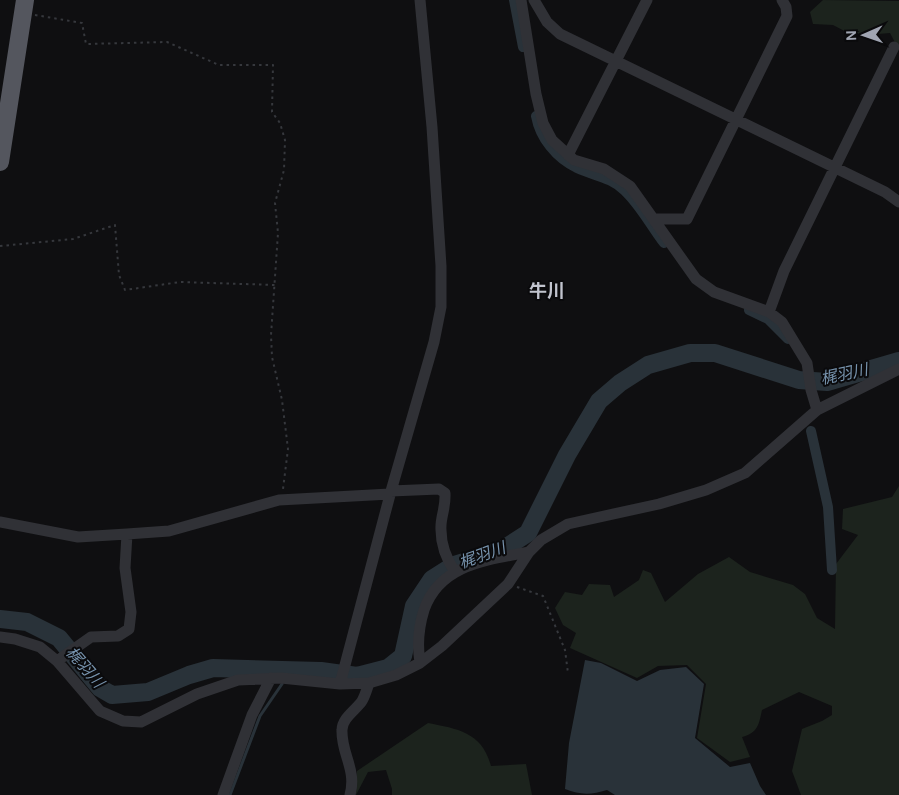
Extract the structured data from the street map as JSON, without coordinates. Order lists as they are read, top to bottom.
{
  "districts": ["牛川"],
  "water": ["梶羽川"],
  "north": "left"
}
